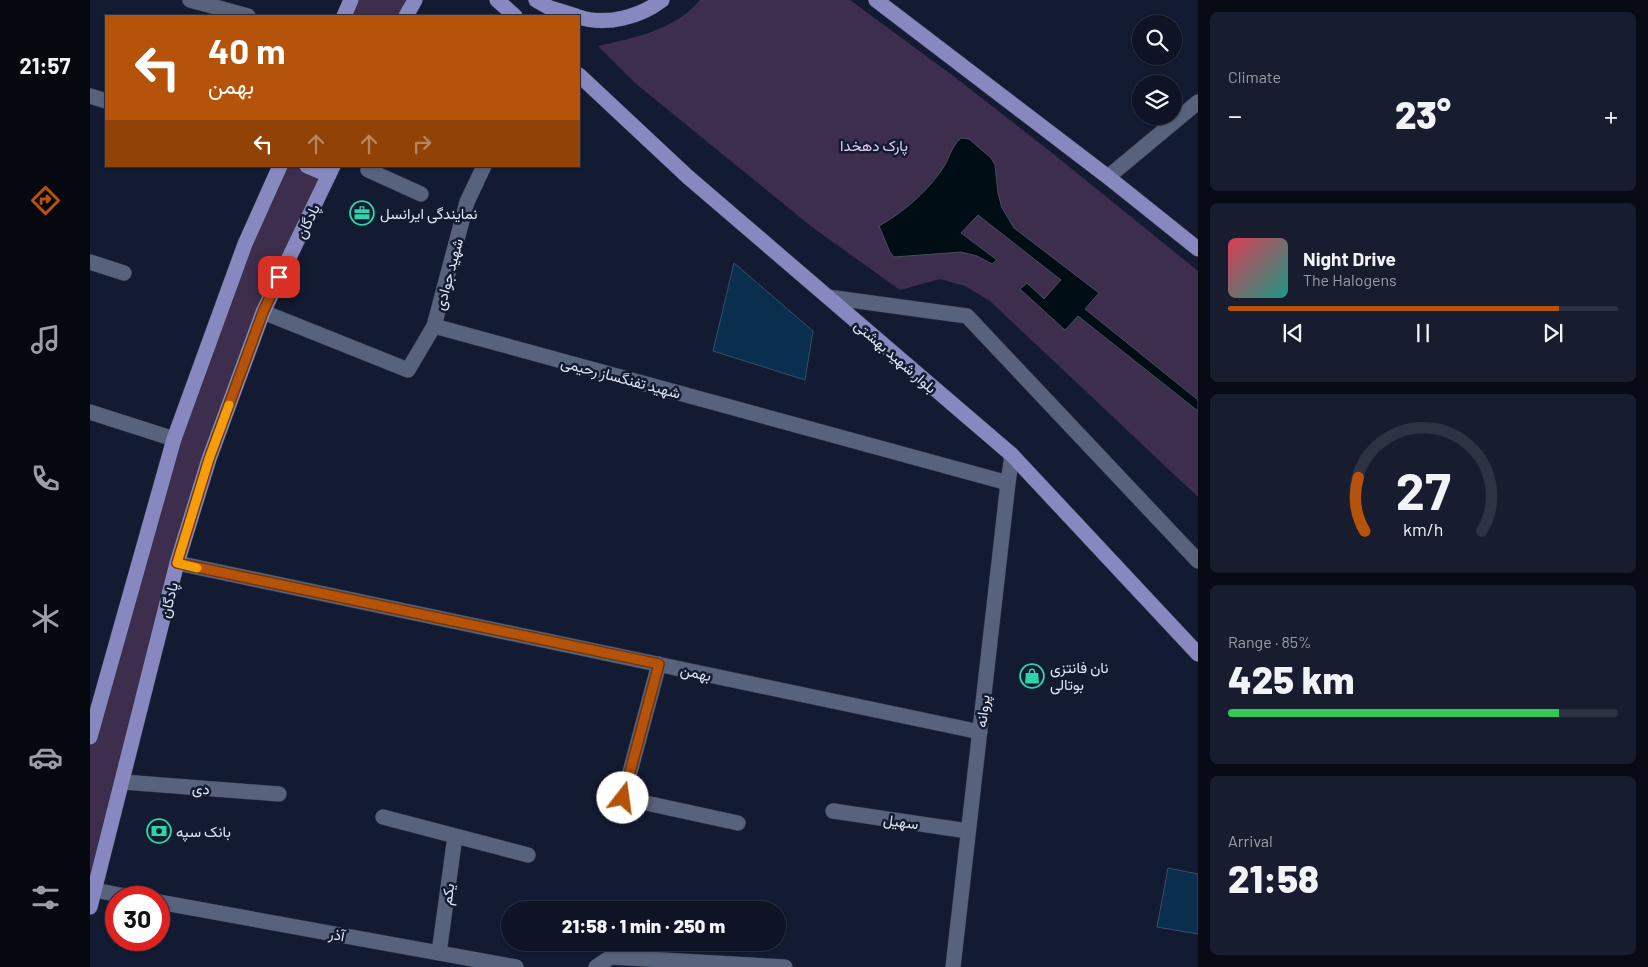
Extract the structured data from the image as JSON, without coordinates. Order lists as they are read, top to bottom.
{
  "streets": {
    "main road": ["پادگان", "بلوار شهید بهشتی"],
    "street": [
      "شهید جوادی",
      "شهید تفنگساز رحیمی",
      "بهمن",
      "پروانه",
      "دی",
      "سهیل",
      "یکم",
      "آذر"
    ]
  },
  "crossings": [
    ["پادگان", "بهمن"],
    ["پادگان", "دی"],
    ["شهید جوادی", "شهید تفنگساز رحیمی"],
    ["بلوار شهید بهشتی", "پروانه"],
    ["شهید تفنگساز رحیمی", "پروانه"],
    ["بهمن", "پروانه"],
    ["پروانه", "سهیل"],
    ["یکم", "آذر"]
  ],
  "parks": ["پارک دهخدا"],
  "places": {
    "office": ["نمایندگی ایرانسل"],
    "shop": ["نان فانتزی بوتالی"],
    "bank": ["بانک سپه"]
  },
  "page": {
    "tabs": "21:57",
    "tile": [
      "Climate",
      ["Range · 85%", "425 km"],
      ["Arrival", "21:58"]
    ],
    "turn": ["40 m", "بهمن"],
    "heat": ["−", "23°", "+"],
    "song": ["Night Drive", "The Halogens"],
    "limit": "30",
    "trip": "21:58 · 1 min · 250 m",
    "gauge": ["27", "km/h"]
  }
}
